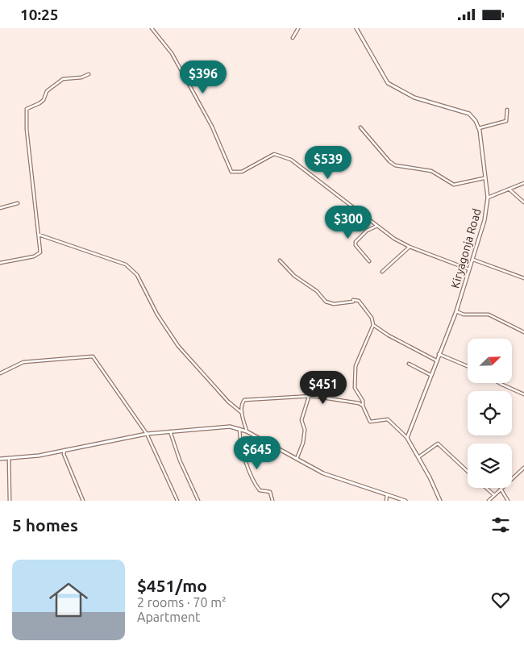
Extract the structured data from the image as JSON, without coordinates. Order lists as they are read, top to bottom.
{
  "streets": {
    "street": ["Kiryagonja Road"]
  },
  "north": "top right",
  "page": {
    "status": "10:25",
    "price": [
      "$396",
      "$539",
      "$300",
      "$451",
      "$645"
    ],
    "heading": "5 homes",
    "list": [
      {
        "name": "$451/mo",
        "note": "2 rooms · 70 m² · Apartment"
      }
    ]
  }
}
